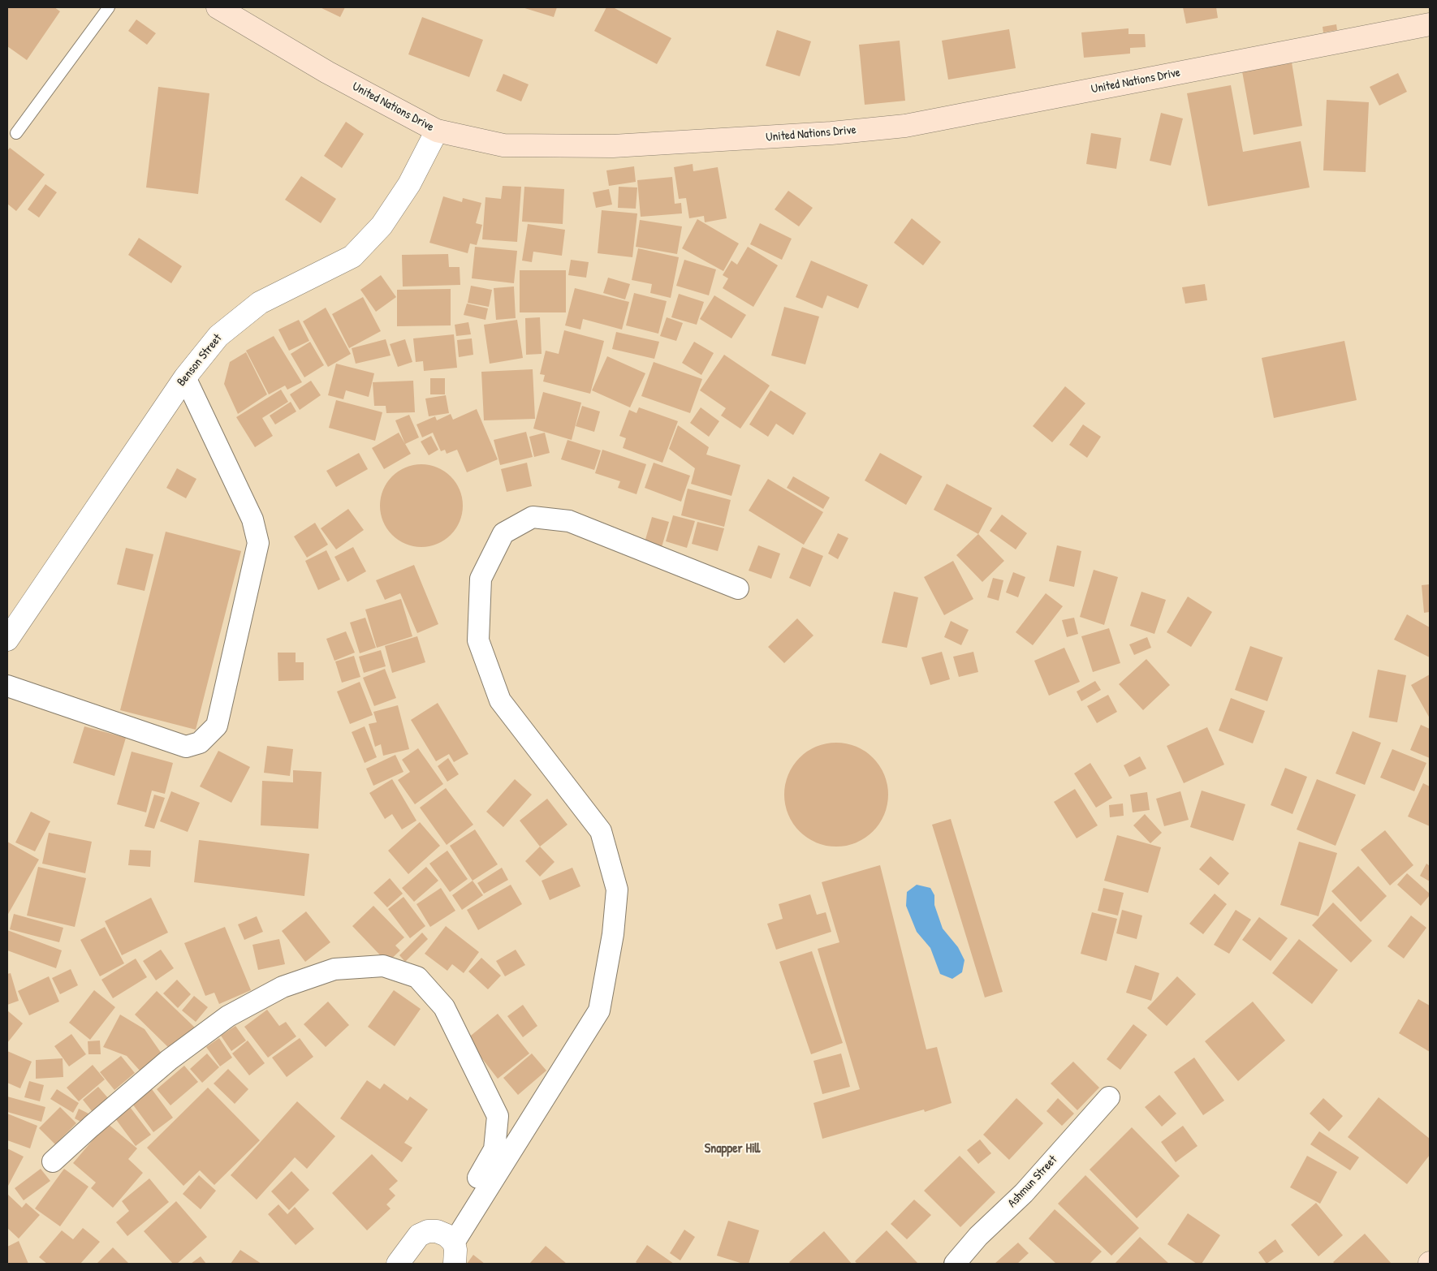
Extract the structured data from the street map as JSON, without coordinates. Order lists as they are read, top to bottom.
{
  "streets": {
    "main road": ["United Nations Drive"],
    "street": ["Benson Street", "Ashmun Street"]
  },
  "crossings": [
    ["United Nations Drive", "Benson Street"]
  ],
  "districts": ["Snapper Hill"]
}
